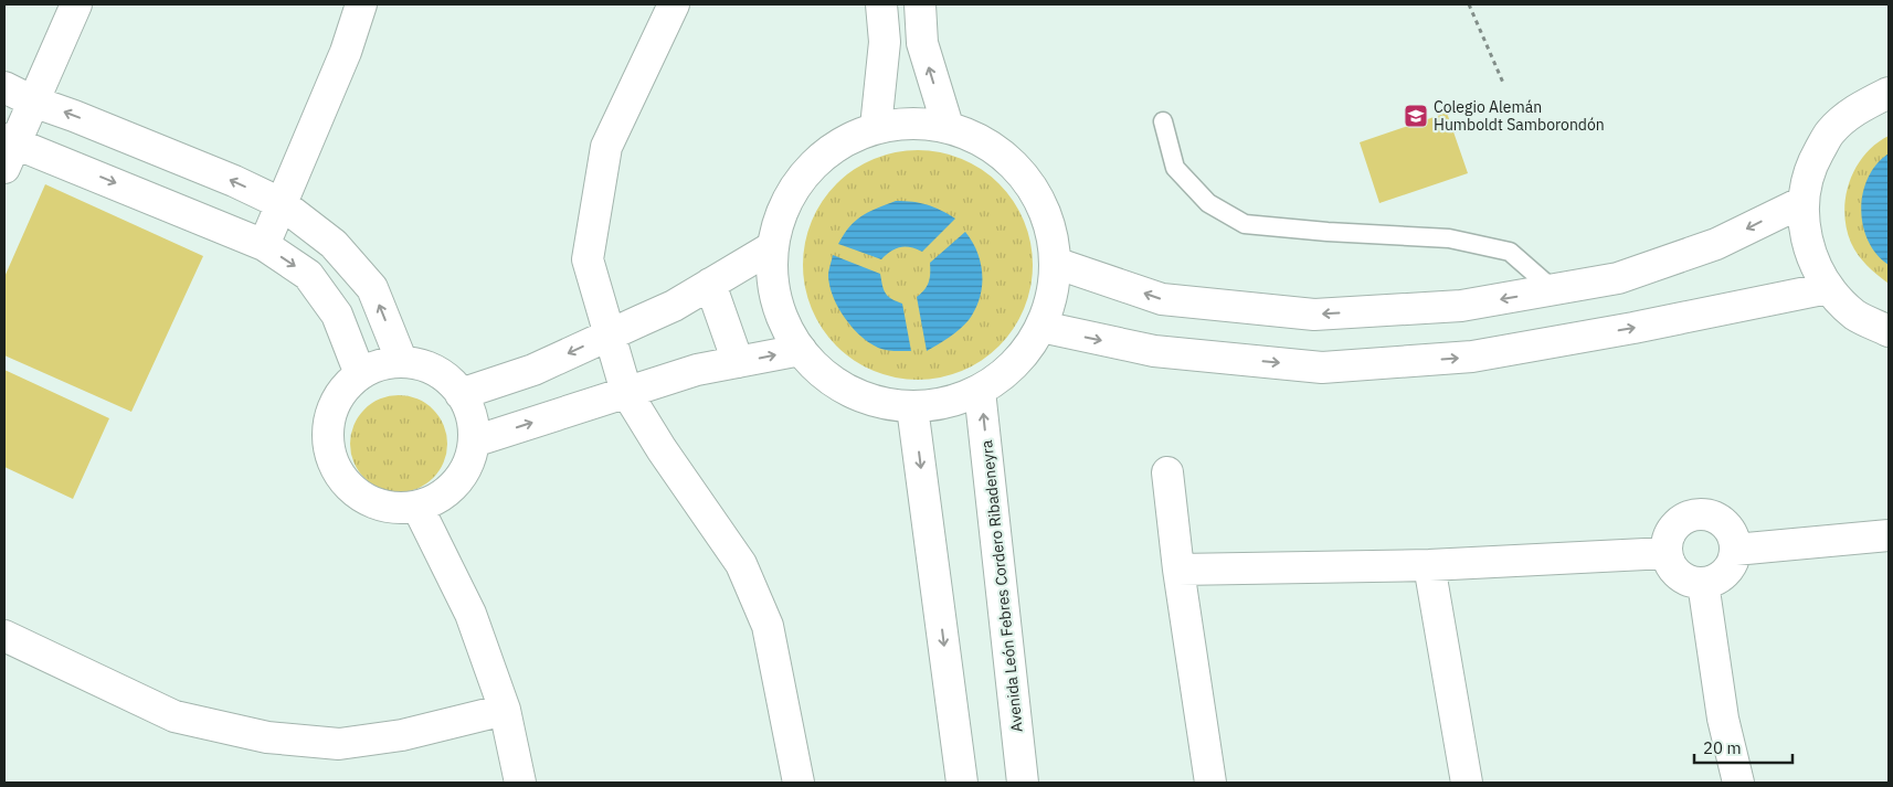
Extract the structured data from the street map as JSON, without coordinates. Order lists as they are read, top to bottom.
{
  "streets": {
    "street": ["Avenida León Febres Cordero Ribadeneyra"]
  },
  "places": {
    "school or university": ["Colegio Alemán Humboldt Samborondón"]
  },
  "scale_bar": "20 m"
}
